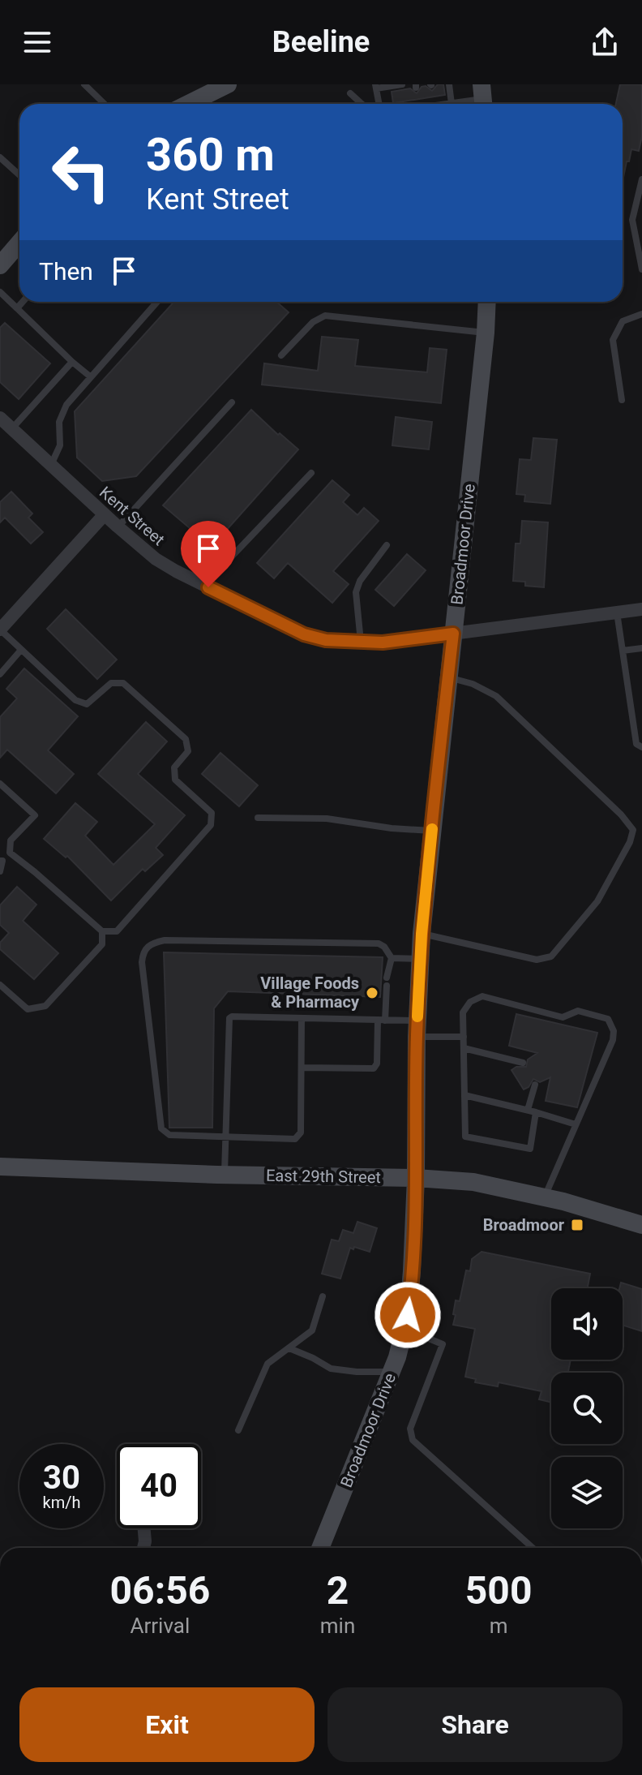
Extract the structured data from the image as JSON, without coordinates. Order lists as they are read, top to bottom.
{
  "streets": {
    "street": ["Kent Street", "Broadmoor Drive", "East 29th Street"]
  },
  "crossings": [
    ["Kent Street", "Broadmoor Drive"],
    ["Broadmoor Drive", "East 29th Street"]
  ],
  "places": {
    "other": ["Village Foods & Pharmacy"],
    "transit": ["Broadmoor"]
  },
  "page": {
    "header": "Beeline",
    "turn": ["360 m", "Kent Street"],
    "then": "Then",
    "speed": "30 km/h",
    "limit": "40",
    "eta": [
      "06:56",
      "Arrival",
      "2",
      "min",
      "500",
      "m"
    ],
    "buttons": ["Exit", "Share"]
  }
}
